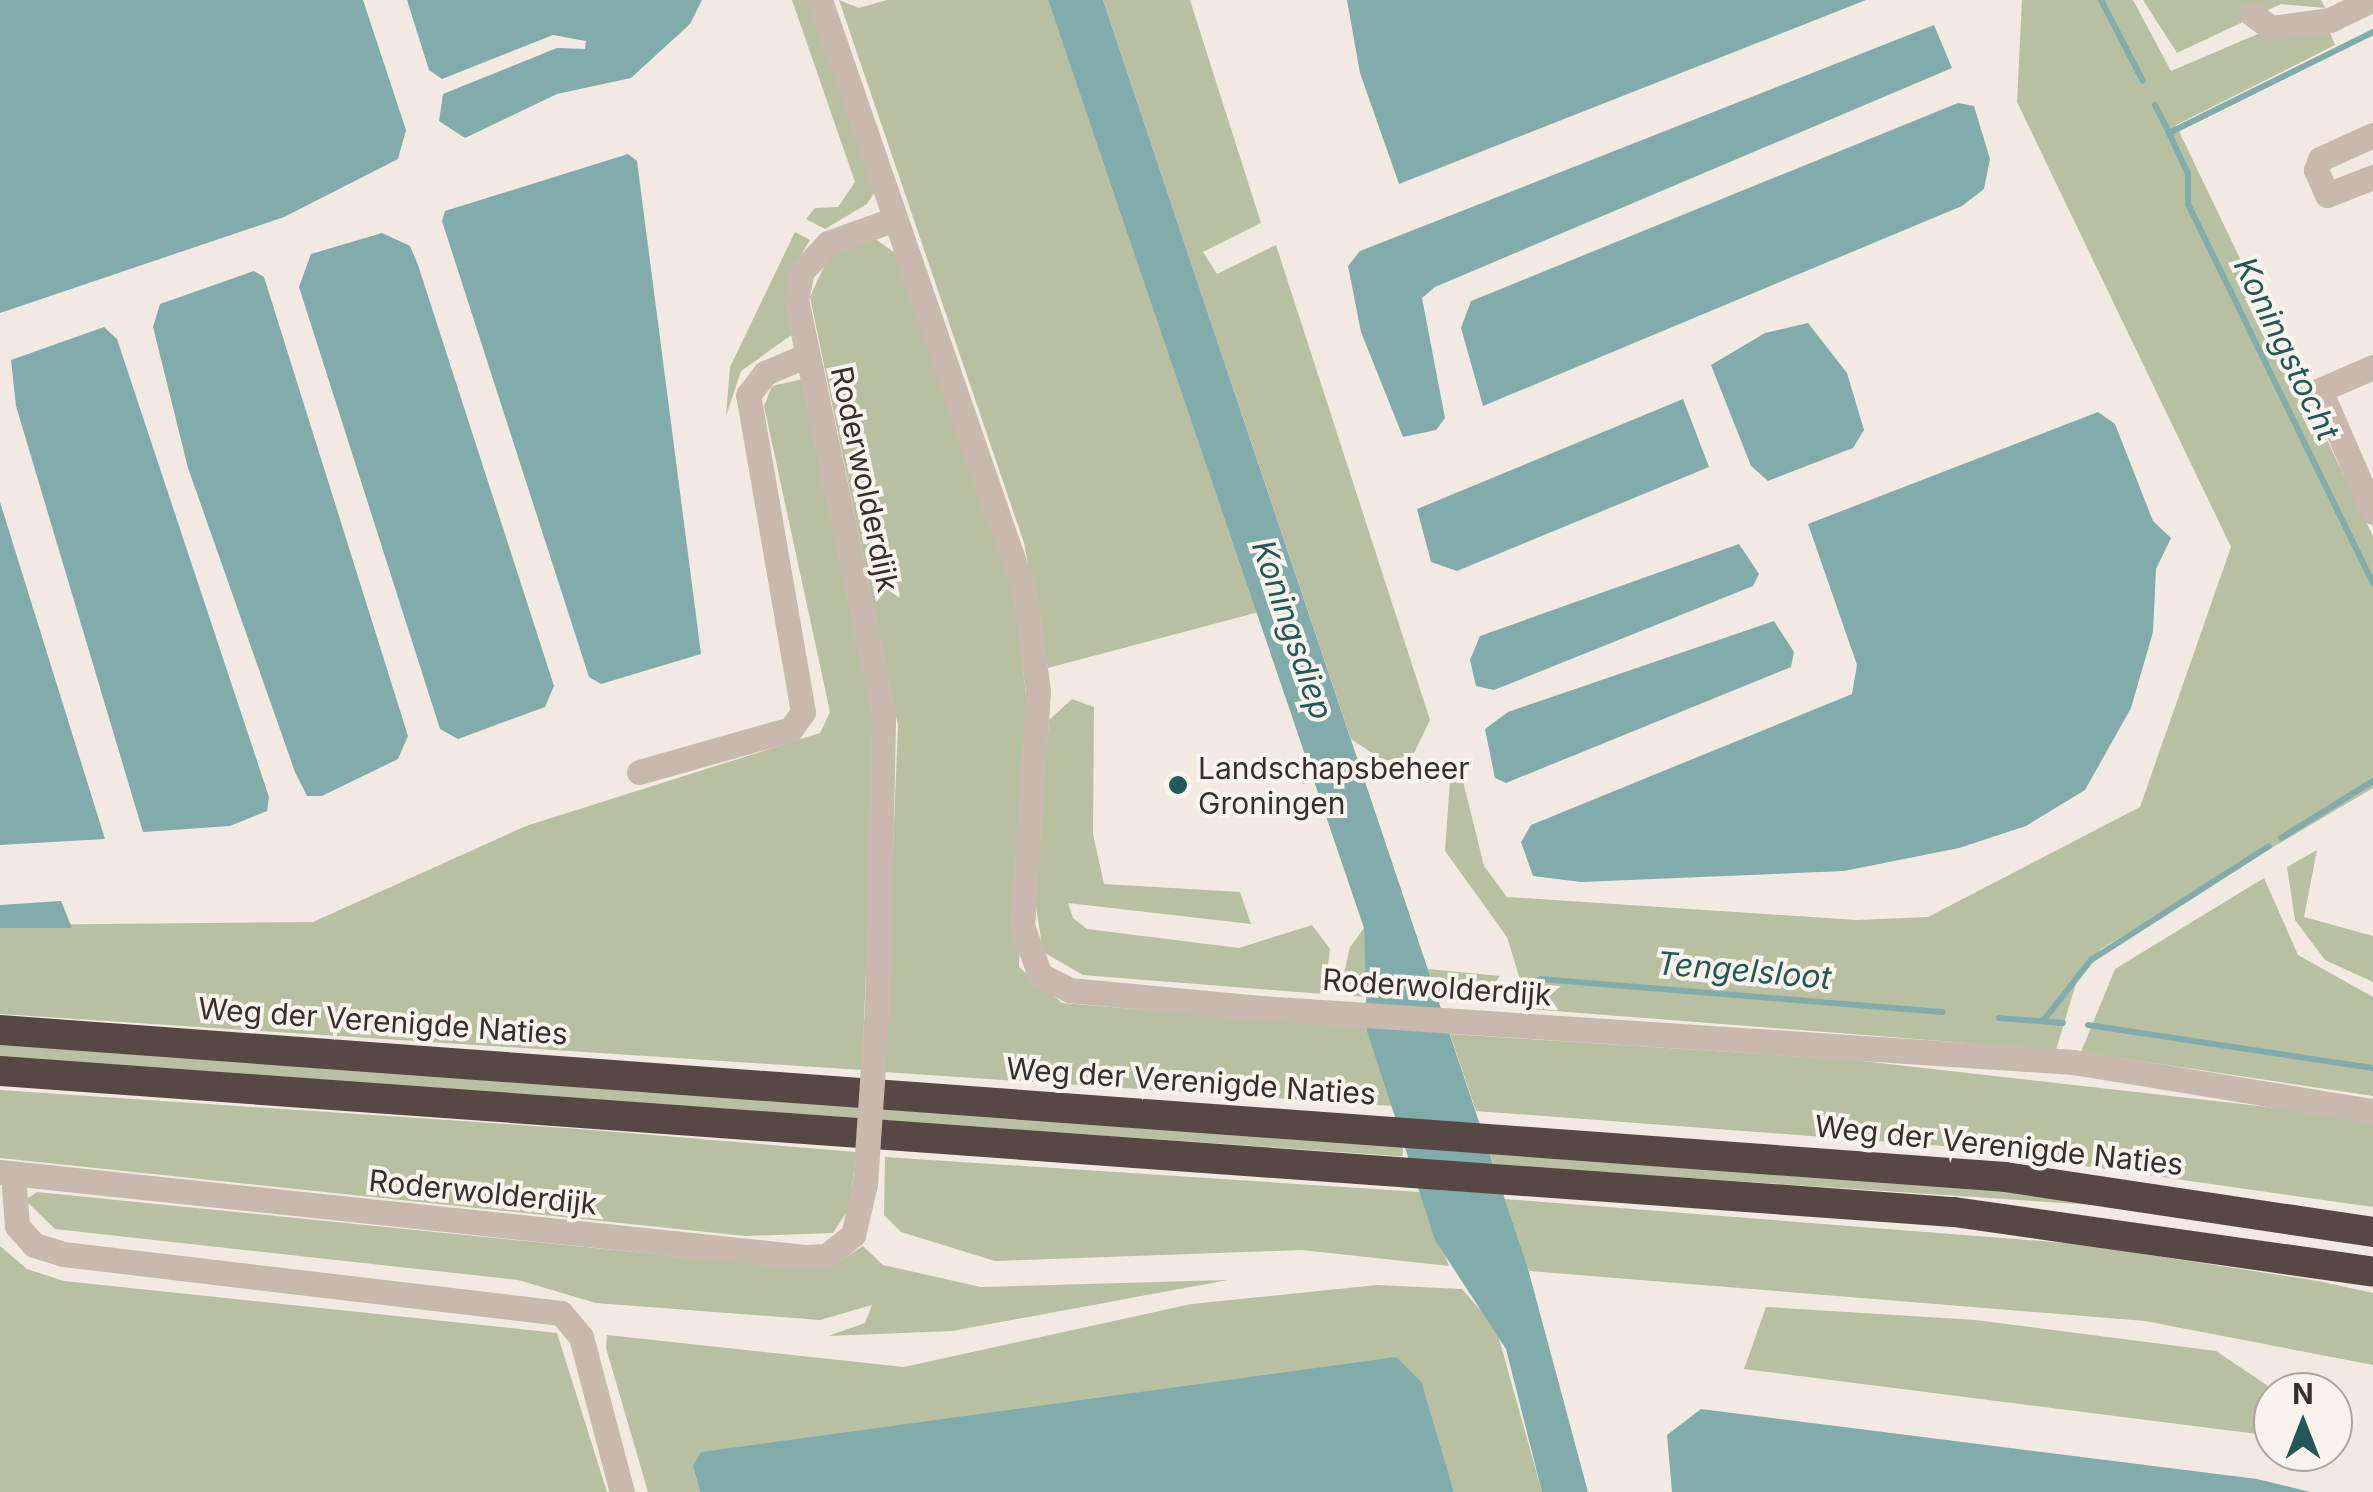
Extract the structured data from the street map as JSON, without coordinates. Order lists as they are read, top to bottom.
{
  "streets": {
    "highway": ["Weg der Verenigde Naties"],
    "street": ["Roderwolderdijk"]
  },
  "water": ["Koningstocht", "Koningsdiep", "Tengelsloot"],
  "places": ["Landschapsbeheer Groningen"],
  "north": "top"
}
